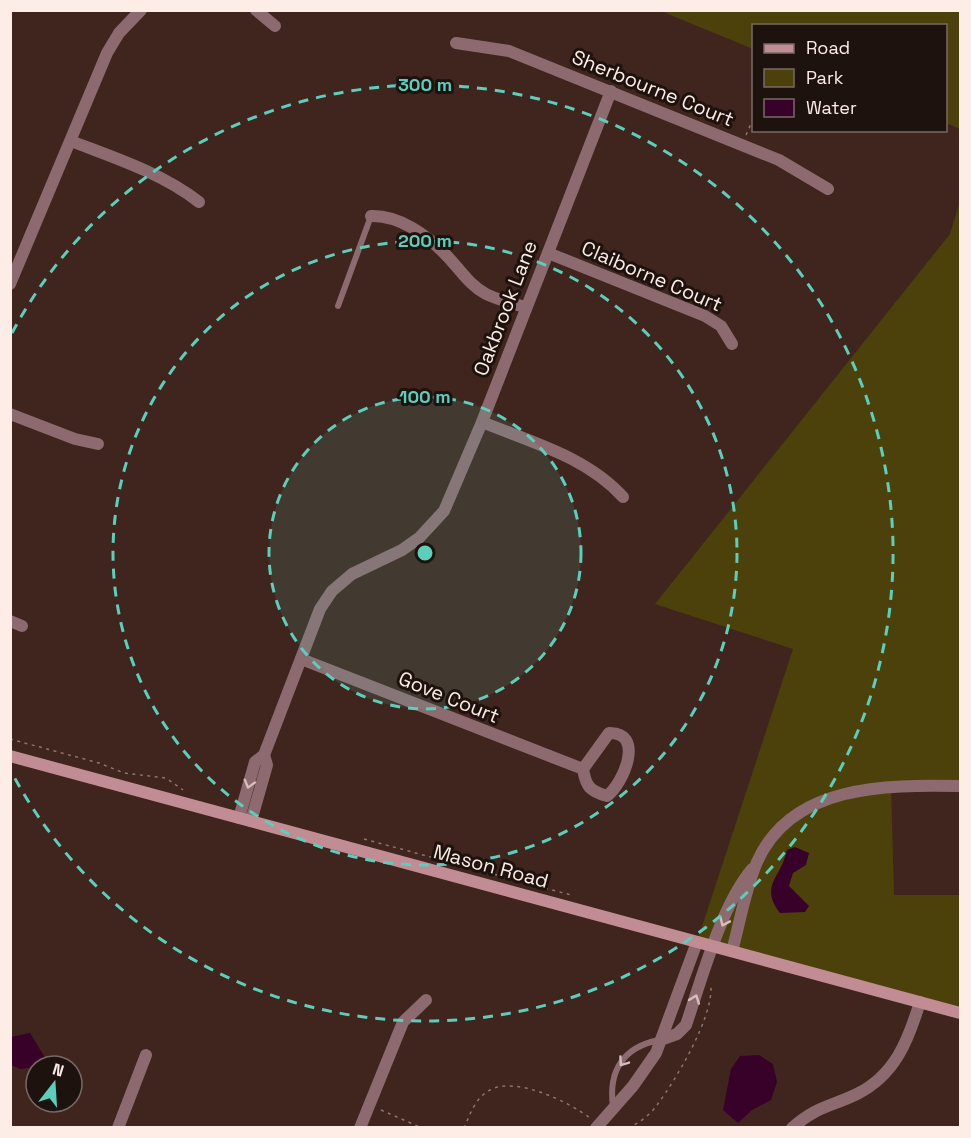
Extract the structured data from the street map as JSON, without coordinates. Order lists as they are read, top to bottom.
{
  "streets": {
    "main road": ["Mason Road"],
    "street": [
      "Sherbourne Court",
      "Claiborne Court",
      "Oakbrook Lane",
      "Gove Court"
    ]
  },
  "crossings": [
    ["Sherbourne Court", "Oakbrook Lane"],
    ["Claiborne Court", "Oakbrook Lane"],
    ["Oakbrook Lane", "Gove Court"],
    ["Oakbrook Lane", "Mason Road"]
  ],
  "legend": ["Road", "Park", "Water"],
  "north": "top",
  "rings": ["300 m", "200 m", "100 m"]
}
